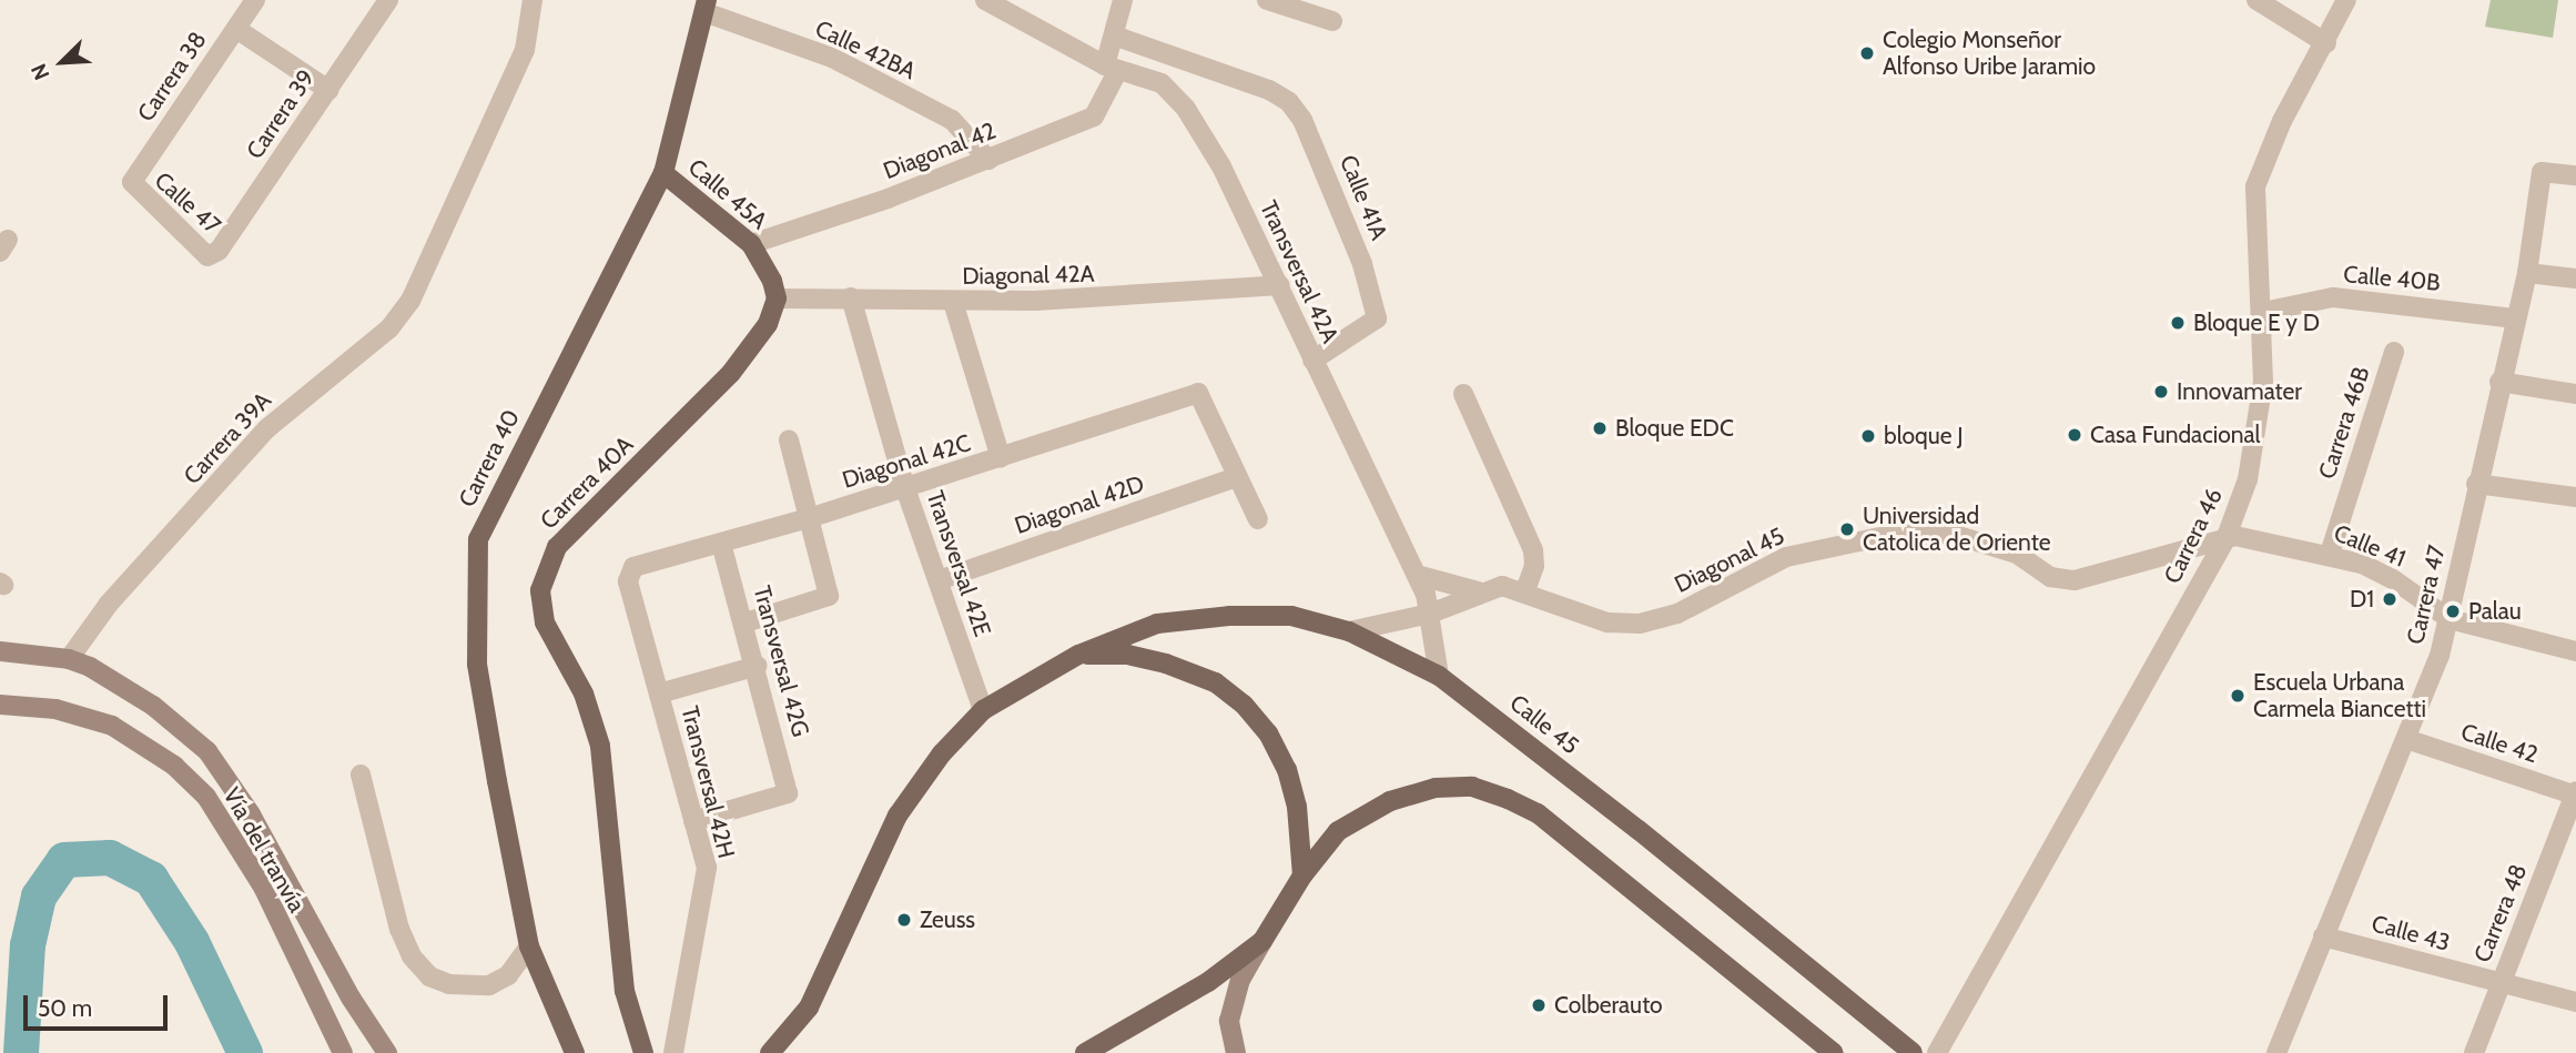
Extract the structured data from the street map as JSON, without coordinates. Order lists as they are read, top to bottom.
{
  "streets": {
    "main road": [
      "Calle 45A",
      "Carrera 40",
      "Carrera 40A",
      "Calle 45",
      "Vía del tranvía"
    ],
    "street": [
      "Calle 42BA",
      "Carrera 38",
      "Carrera 39",
      "Diagonal 42",
      "Calle 41A",
      "Calle 47",
      "Transversal 42A",
      "Diagonal 42A",
      "Calle 40B",
      "Carrera 46B",
      "Carrera 39A",
      "Diagonal 42C",
      "Diagonal 42D",
      "Carrera 46",
      "Calle 41",
      "Diagonal 45",
      "Transversal 42E",
      "Carrera 47",
      "Transversal 42G",
      "Calle 42",
      "Transversal 42H",
      "Carrera 48",
      "Calle 43"
    ]
  },
  "crossings": [
    ["Calle 42BA", "Diagonal 42"],
    ["Calle 42BA", "Carrera 40"],
    ["Carrera 38", "Calle 47"],
    ["Carrera 39", "Calle 47"],
    ["Diagonal 42", "Calle 45A"],
    ["Diagonal 42", "Calle 41A"],
    ["Diagonal 42", "Transversal 42A"],
    ["Calle 45A", "Diagonal 42A"],
    ["Calle 45A", "Carrera 40"],
    ["Calle 45A", "Carrera 40A"],
    ["Calle 41A", "Transversal 42A"],
    ["Transversal 42A", "Diagonal 42A"],
    ["Transversal 42A", "Diagonal 45"],
    ["Transversal 42A", "Calle 45"],
    ["Diagonal 42A", "Carrera 40A"],
    ["Diagonal 42A", "Transversal 42E"],
    ["Calle 40B", "Carrera 46"],
    ["Calle 40B", "Carrera 47"],
    ["Carrera 46B", "Calle 41"],
    ["Carrera 39A", "Vía del tranvía"],
    ["Diagonal 42C", "Diagonal 42D"],
    ["Diagonal 42C", "Transversal 42E"],
    ["Diagonal 42C", "Transversal 42G"],
    ["Diagonal 42C", "Transversal 42H"],
    ["Diagonal 42D", "Transversal 42E"],
    ["Carrera 46", "Calle 41"],
    ["Carrera 46", "Diagonal 45"],
    ["Calle 41", "Diagonal 45"],
    ["Calle 41", "Carrera 47"],
    ["Diagonal 45", "Calle 45"],
    ["Transversal 42E", "Calle 45"],
    ["Carrera 47", "Calle 42"],
    ["Carrera 47", "Calle 43"],
    ["Transversal 42G", "Transversal 42H"],
    ["Calle 42", "Carrera 48"],
    ["Carrera 48", "Calle 43"]
  ],
  "places": [
    "Colegio Monseñor Alfonso Uribe Jaramio",
    "Bloque E y D",
    "Innovamater",
    "Bloque EDC",
    "Casa Fundacional",
    "bloque J",
    "Universidad Catolica de Oriente",
    "D1",
    "Palau",
    "Escuela Urbana Carmela Biancetti",
    "Zeuss",
    "Colberauto"
  ],
  "scale_bar": "50 m",
  "north": "bottom left"
}
